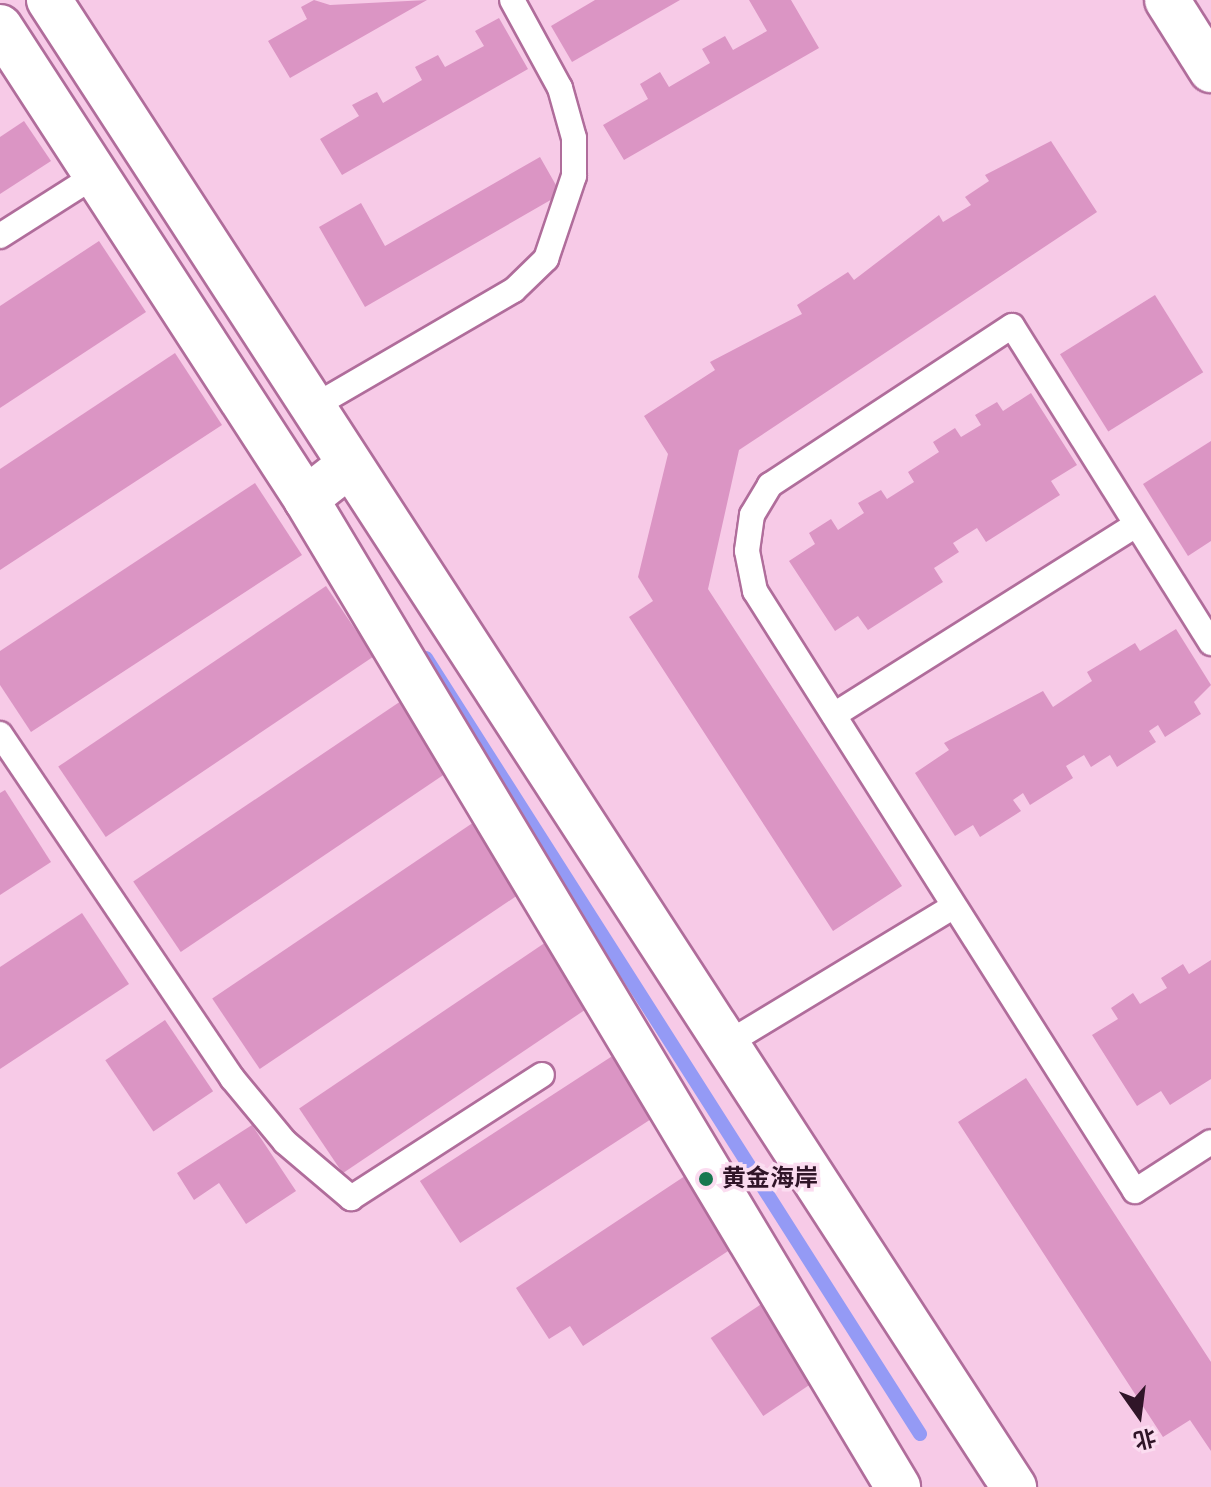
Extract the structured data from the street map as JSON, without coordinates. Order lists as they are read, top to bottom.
{
  "places": ["黄金海岸"],
  "north": "bottom"
}
